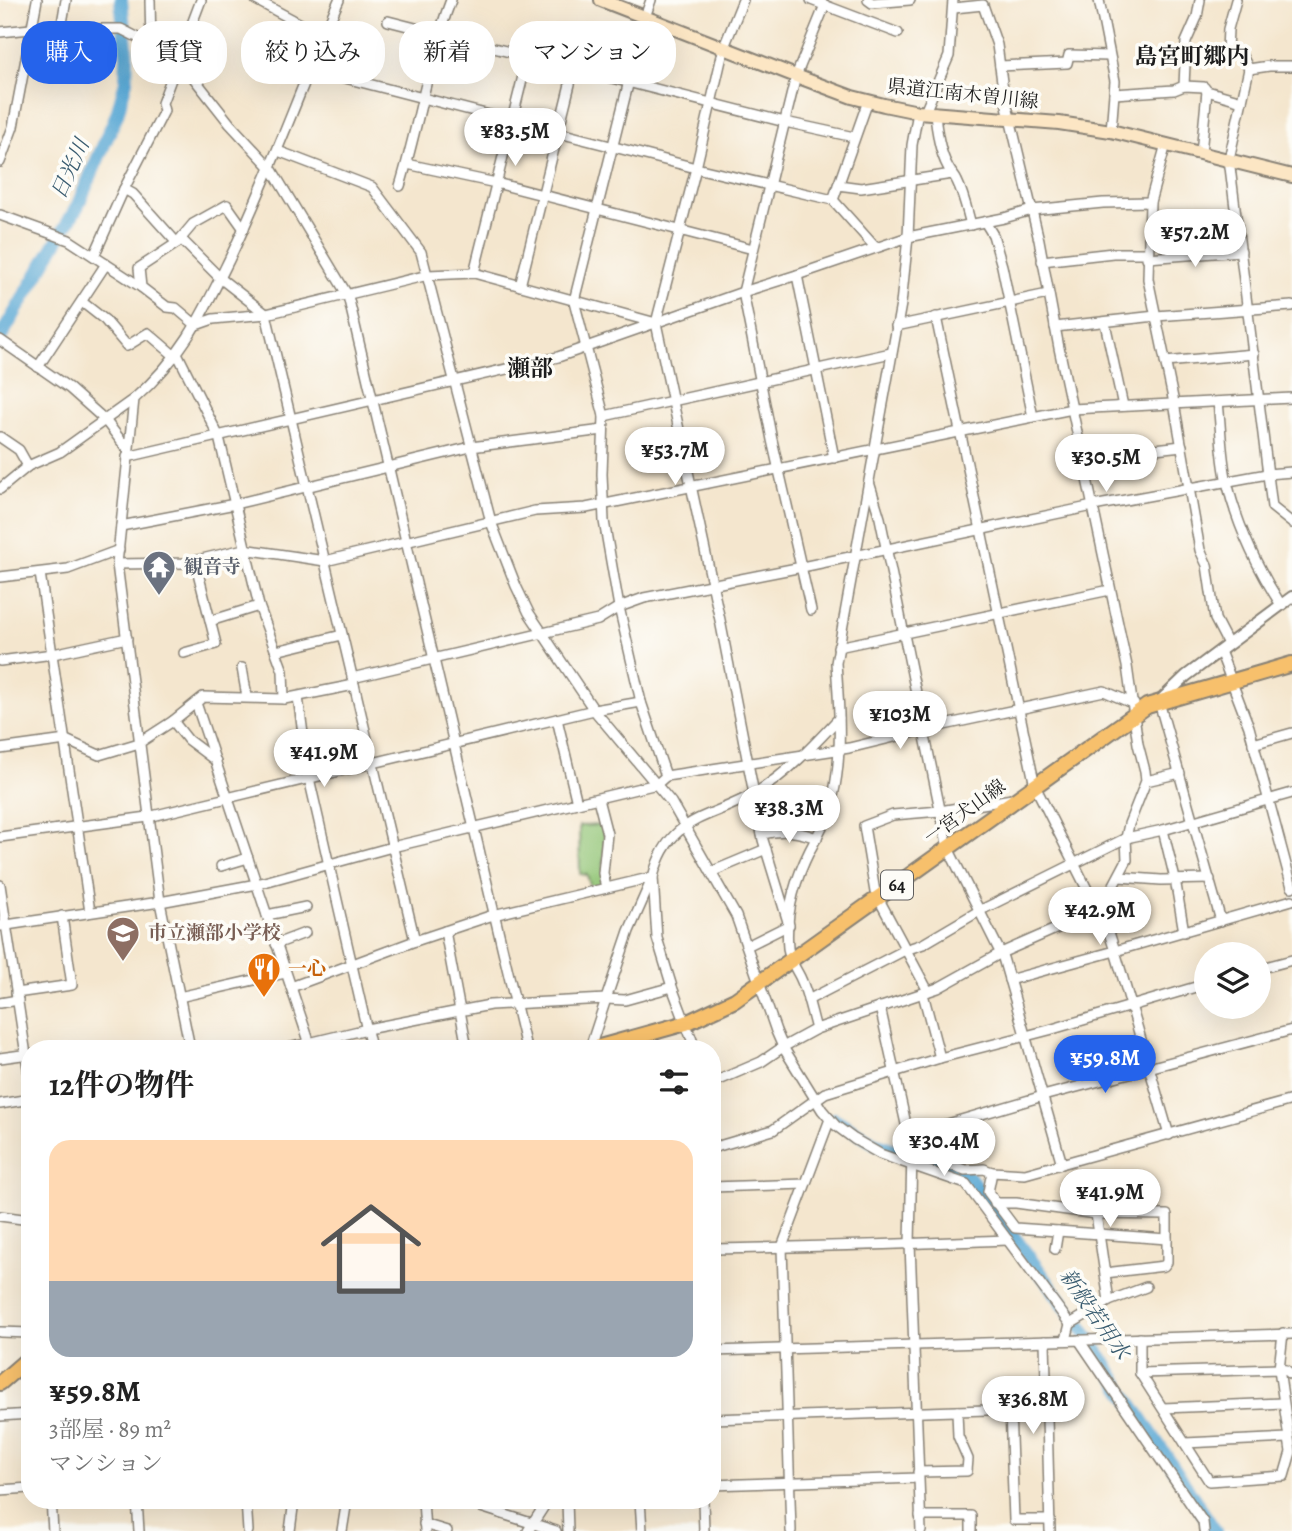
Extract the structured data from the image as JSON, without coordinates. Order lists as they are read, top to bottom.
{
  "streets": {
    "main road": ["県道江南木曽川線", "一宮犬山線", "64"]
  },
  "districts": ["島宮町郷内", "瀬部"],
  "water": ["日光川", "新般若用水"],
  "places": {
    "temple": ["観音寺"],
    "school or university": ["市立瀬部小学校"],
    "restaurant": ["一心"]
  },
  "page": {
    "chip": [
      "購入",
      "賃貸",
      "絞り込み",
      "新着",
      "マンション"
    ],
    "price": [
      "¥83.5M",
      "¥57.2M",
      "¥53.7M",
      "¥30.5M",
      "¥103M",
      "¥41.9M",
      "¥38.3M",
      "¥42.9M",
      "¥59.8M",
      "¥30.4M",
      "¥41.9M",
      "¥36.8M"
    ],
    "heading": "12件の物件",
    "list": [
      {
        "name": "¥59.8M",
        "note": "3部屋 · 89 m² · マンション"
      }
    ]
  }
}
